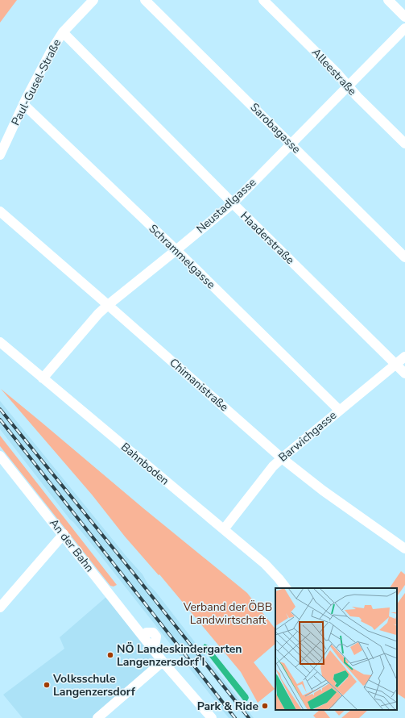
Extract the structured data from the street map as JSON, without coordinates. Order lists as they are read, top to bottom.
{
  "streets": {
    "street": [
      "Alleestraße",
      "Paul-Gusel-Straße",
      "Sarobagasse",
      "Neustadlgasse",
      "Haaderstraße",
      "Schrammelgasse",
      "Chimanistraße",
      "Barwichgasse",
      "Bahnboden",
      "An der Bahn"
    ]
  },
  "crossings": [
    ["Alleestraße", "Neustadlgasse"],
    ["Paul-Gusel-Straße", "Haaderstraße"],
    ["Paul-Gusel-Straße", "Schrammelgasse"],
    ["Sarobagasse", "Neustadlgasse"],
    ["Neustadlgasse", "Haaderstraße"],
    ["Neustadlgasse", "Schrammelgasse"],
    ["Neustadlgasse", "Chimanistraße"],
    ["Neustadlgasse", "Bahnboden"],
    ["Haaderstraße", "Barwichgasse"],
    ["Schrammelgasse", "Barwichgasse"],
    ["Chimanistraße", "Barwichgasse"],
    ["Barwichgasse", "Bahnboden"]
  ],
  "parks": ["Verband der ÖBB Landwirtschaft"],
  "places": ["NÖ Landeskindergarten Langenzersdorf I", "Volksschule Langenzersdorf", "Park & Ride"]
}
